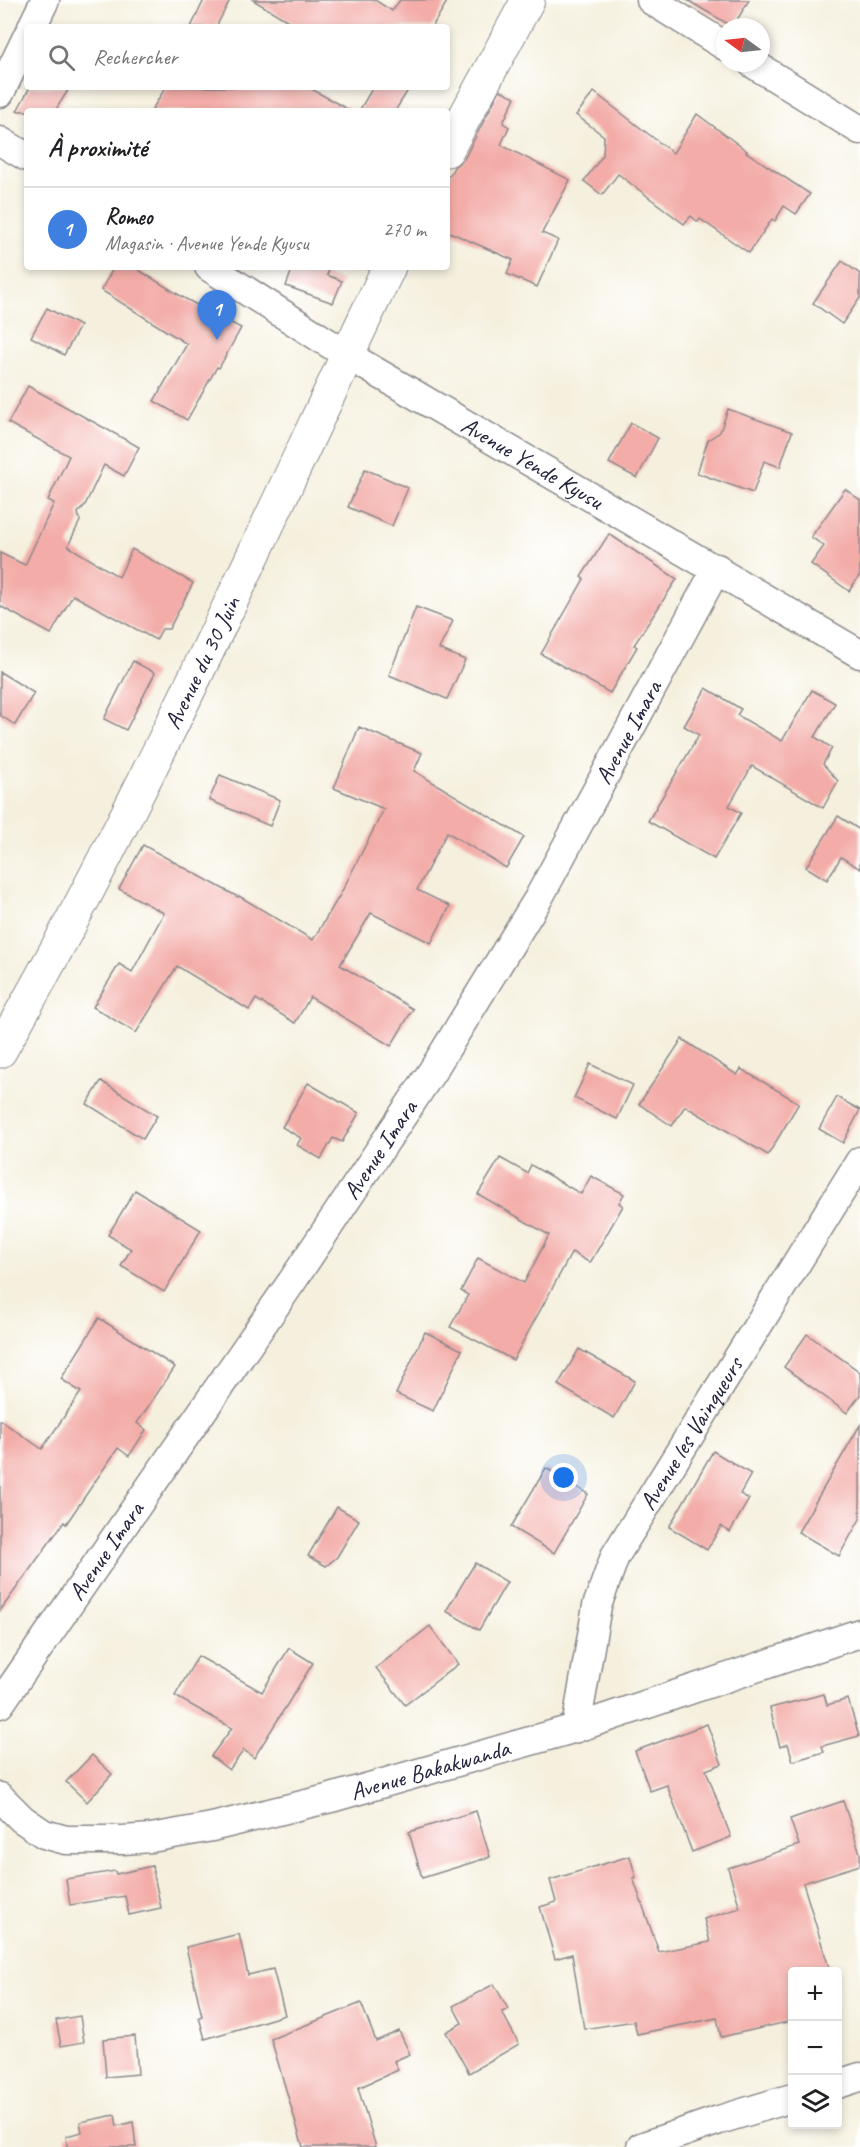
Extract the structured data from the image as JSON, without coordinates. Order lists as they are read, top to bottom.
{
  "streets": {
    "street": [
      "Avenue Yende Kyusu",
      "Avenue du 30 Juin",
      "Avenue Imara",
      "Avenue les Vainqueurs",
      "Avenue Bakakwanda"
    ]
  },
  "crossings": [
    ["Avenue Yende Kyusu", "Avenue du 30 Juin"],
    ["Avenue Yende Kyusu", "Avenue Imara"],
    ["Avenue les Vainqueurs", "Avenue Bakakwanda"]
  ],
  "north": "left",
  "page": {
    "search": "Rechercher",
    "heading": "À proximité",
    "list": [
      {
        "mark": "1",
        "name": "Romeo",
        "note": "Magasin · Avenue Yende Kyusu",
        "value": "270 m"
      }
    ],
    "pins": "1",
    "map_buttons": ["+", "−"]
  }
}
